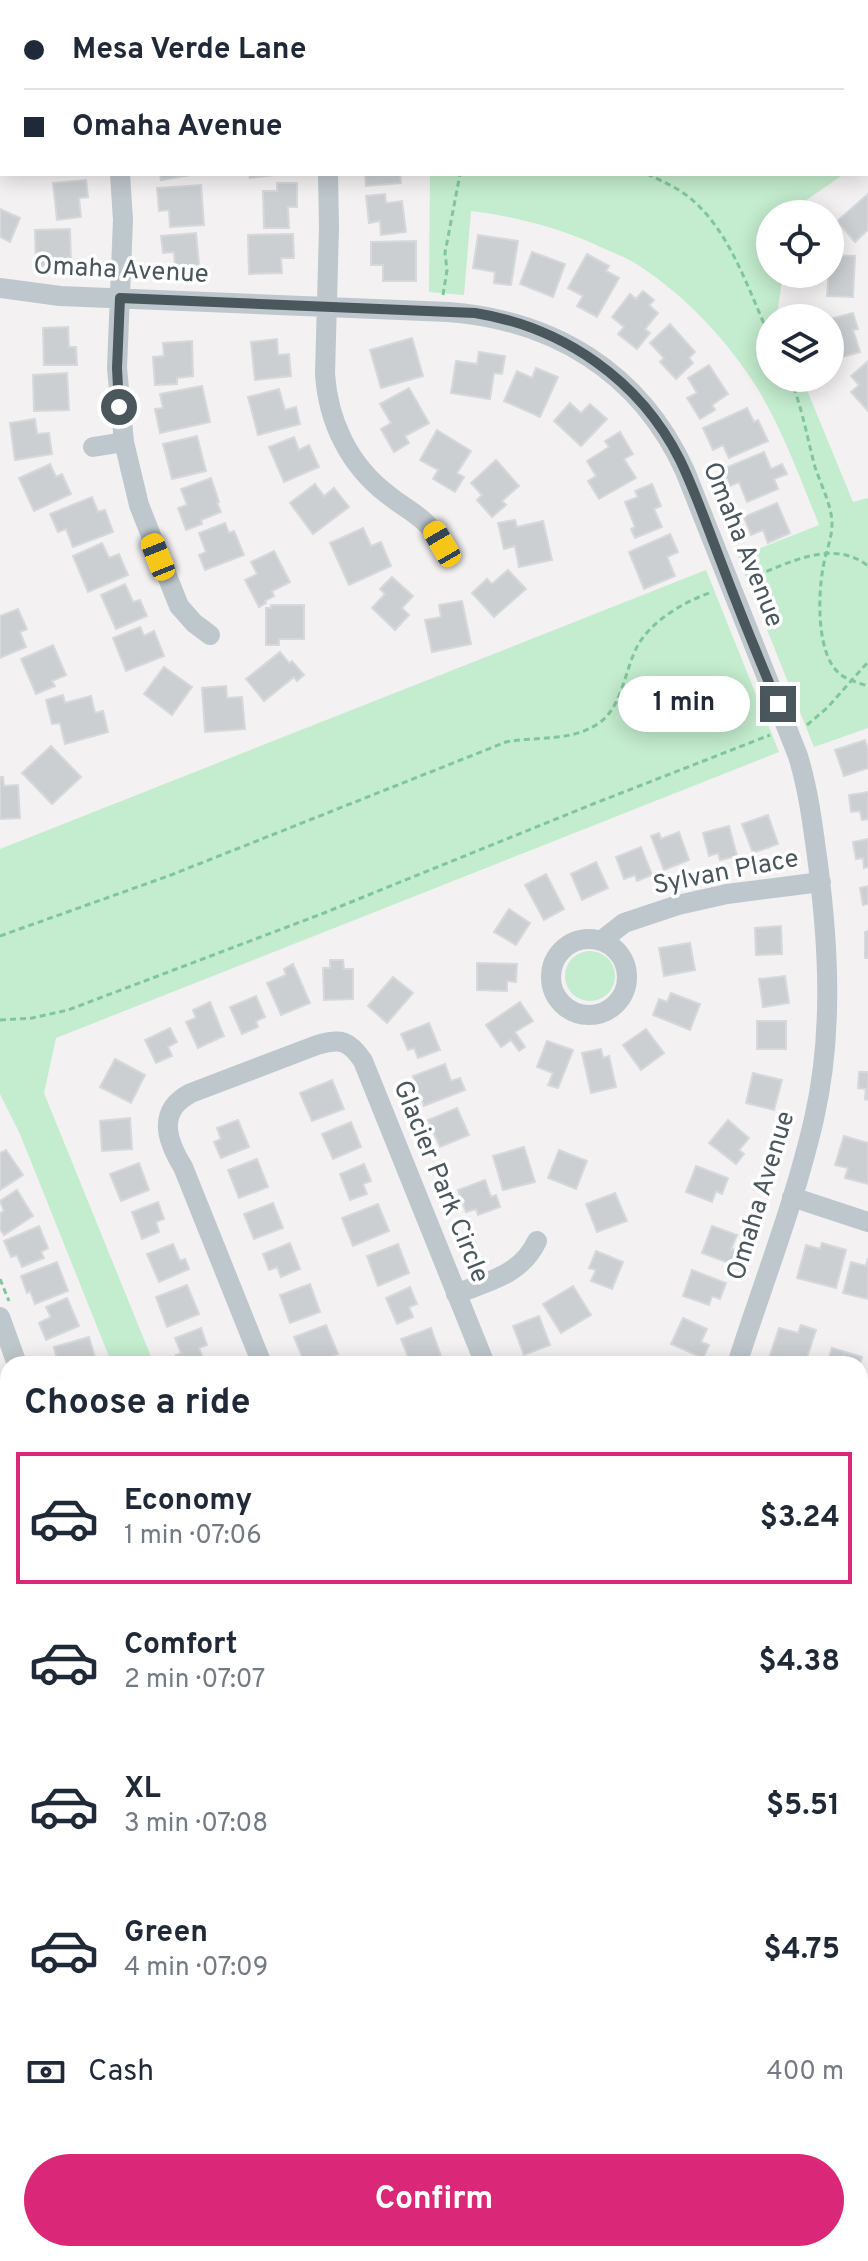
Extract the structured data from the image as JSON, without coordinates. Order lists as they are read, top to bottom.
{
  "streets": {
    "street": ["Omaha Avenue", "Sylvan Place", "Glacier Park Circle"]
  },
  "crossings": [
    ["Omaha Avenue", "Sylvan Place"]
  ],
  "page": {
    "banner": ["Mesa Verde Lane", "Omaha Avenue"],
    "bubble": "1 min",
    "heading": "Choose a ride",
    "list": [
      {
        "name": "Economy",
        "note": "1 min · 07:06",
        "value": "$3.24"
      },
      {
        "name": "Comfort",
        "note": "2 min · 07:07",
        "value": "$4.38"
      },
      {
        "name": "XL",
        "note": "3 min · 07:08",
        "value": "$5.51"
      },
      {
        "name": "Green",
        "note": "4 min · 07:09",
        "value": "$4.75"
      }
    ],
    "pay": ["Cash", "400 m"],
    "buttons": "Confirm"
  }
}
